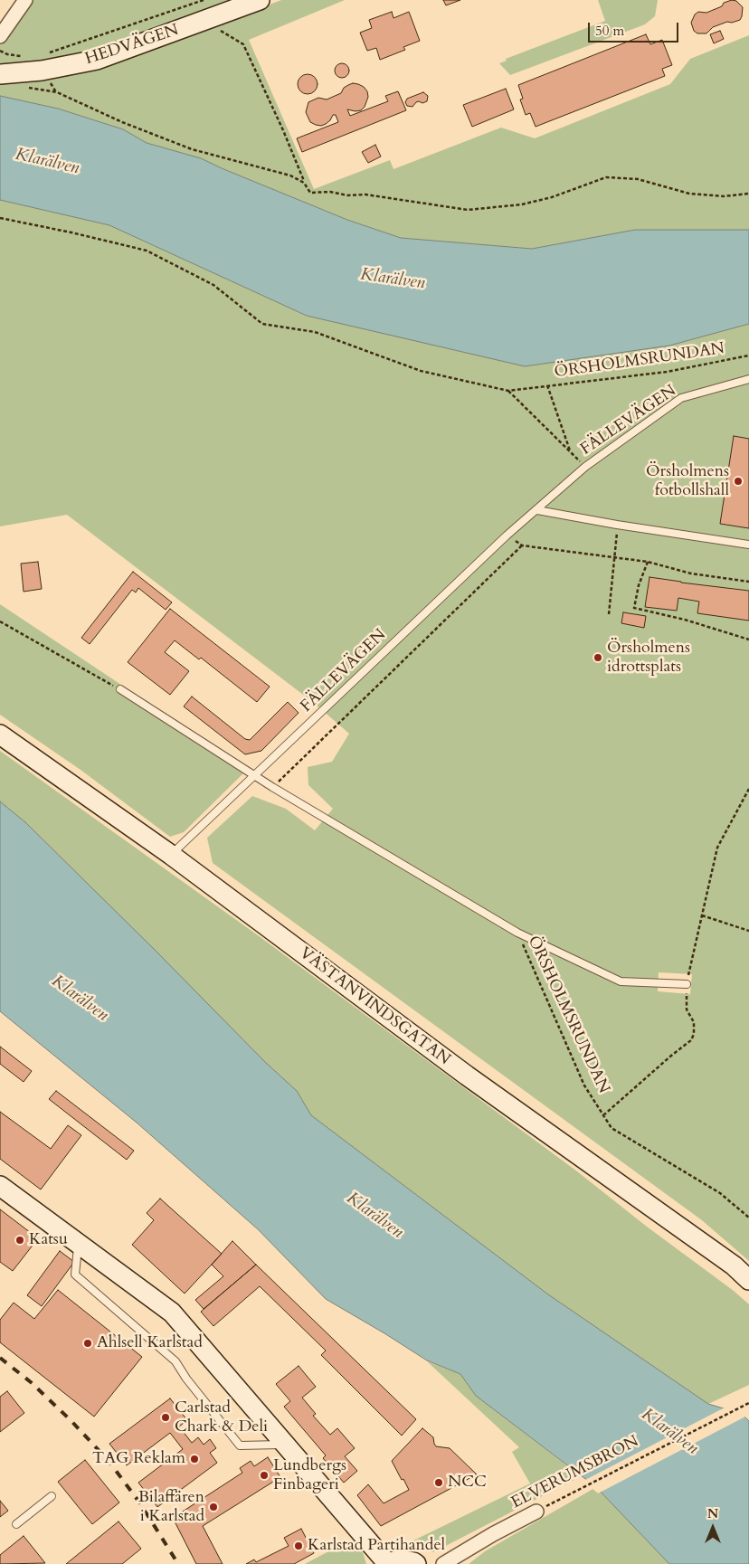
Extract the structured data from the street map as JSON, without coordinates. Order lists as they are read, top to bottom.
{
  "streets": {
    "street": ["HEDVÄGEN", "VÄSTANVINDSGATAN", "ELVERUMSBRON"],
    "lane": ["FÄLLEVÄGEN"],
    "path": ["ÖRSHOLMSRUNDAN"]
  },
  "crossings": [
    ["FÄLLEVÄGEN", "VÄSTANVINDSGATAN"]
  ],
  "water": ["Klarälven"],
  "places": [
    "Örsholmens fotbollshall",
    "Örsholmens idrottsplats",
    "Katsu",
    "Ahlsell Karlstad",
    "Carlstad Chark & Deli",
    "TAG Reklam",
    "Lundbergs Finbageri",
    "NCC",
    "Bilaffären i Karlstad",
    "Karlstad Partihandel"
  ],
  "scale_bar": "50 m",
  "north": "top"
}
